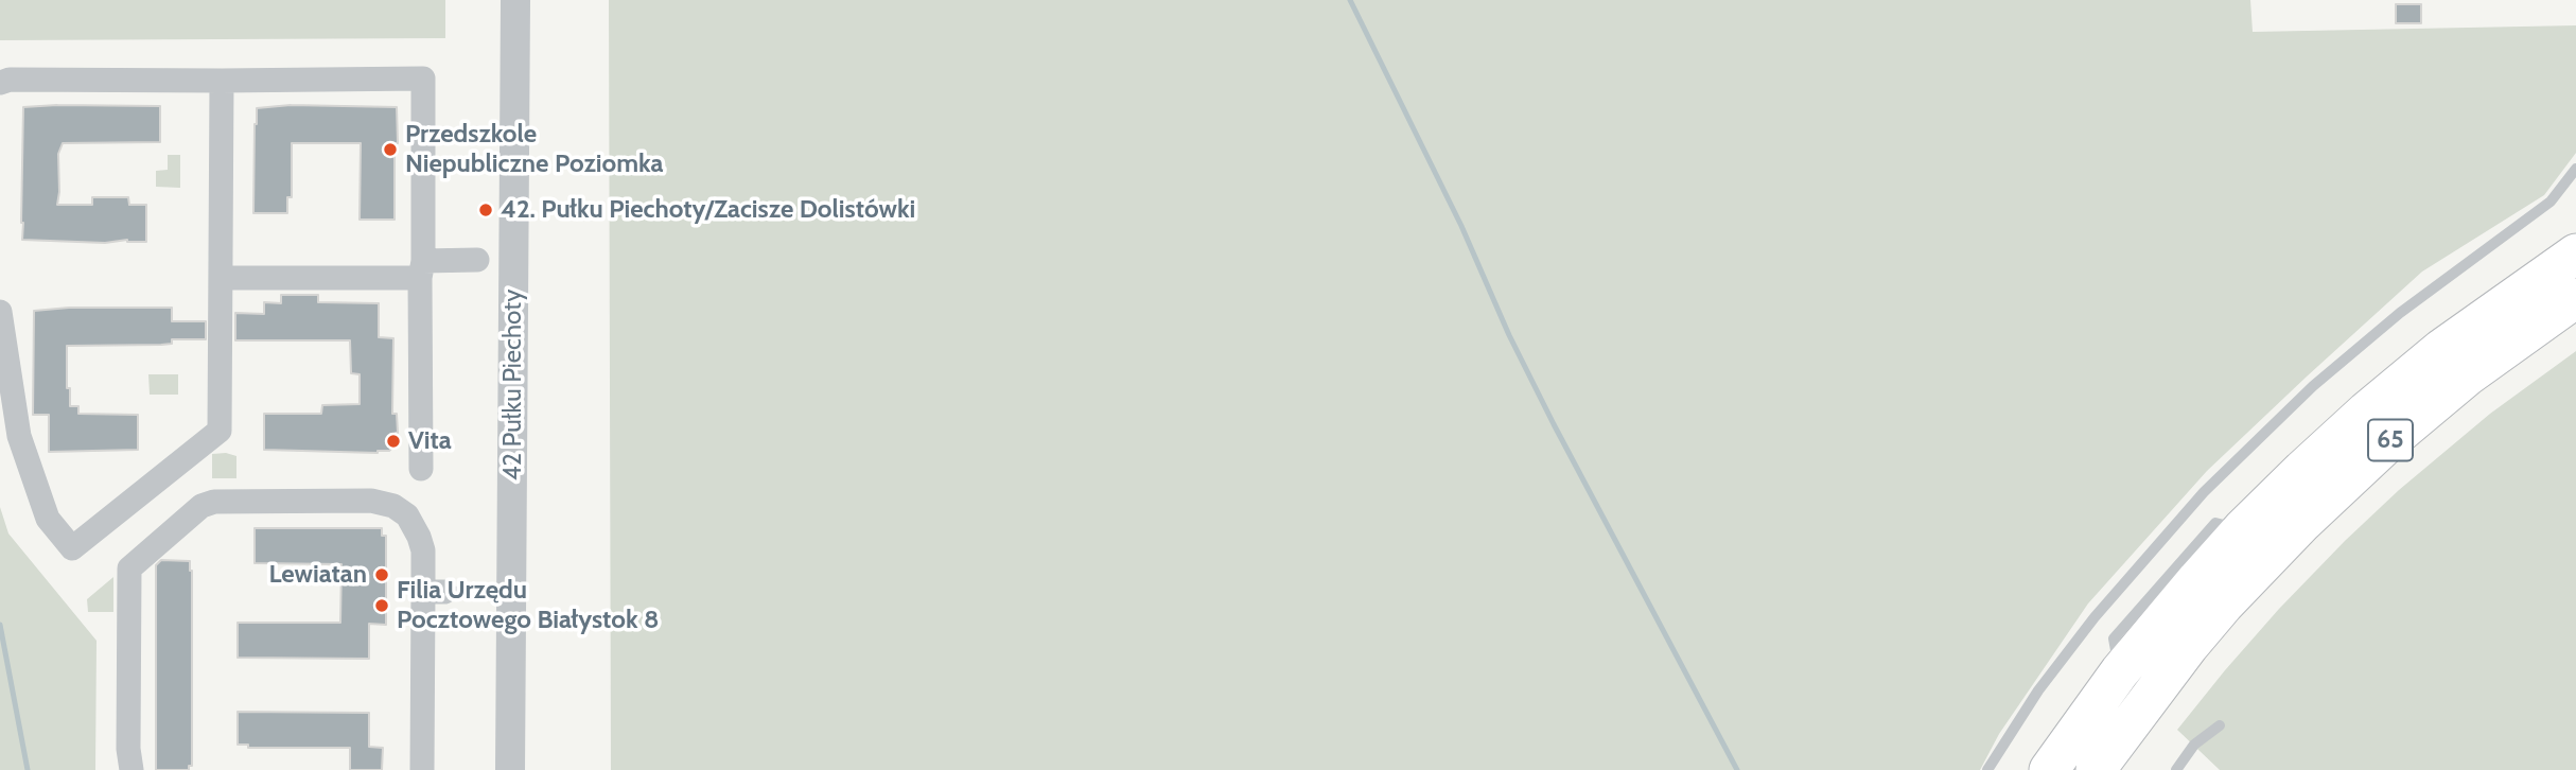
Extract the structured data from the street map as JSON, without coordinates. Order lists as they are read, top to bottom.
{
  "streets": {
    "highway": ["65"],
    "street": ["42 Pułku Piechoty"]
  },
  "places": [
    "Przedszkole Niepubliczne Poziomka",
    "42. Pułku Piechoty/Zacisze Dolistówki",
    "Vita",
    "Lewiatan",
    "Filia Urzędu Pocztowego Białystok 8"
  ]
}
